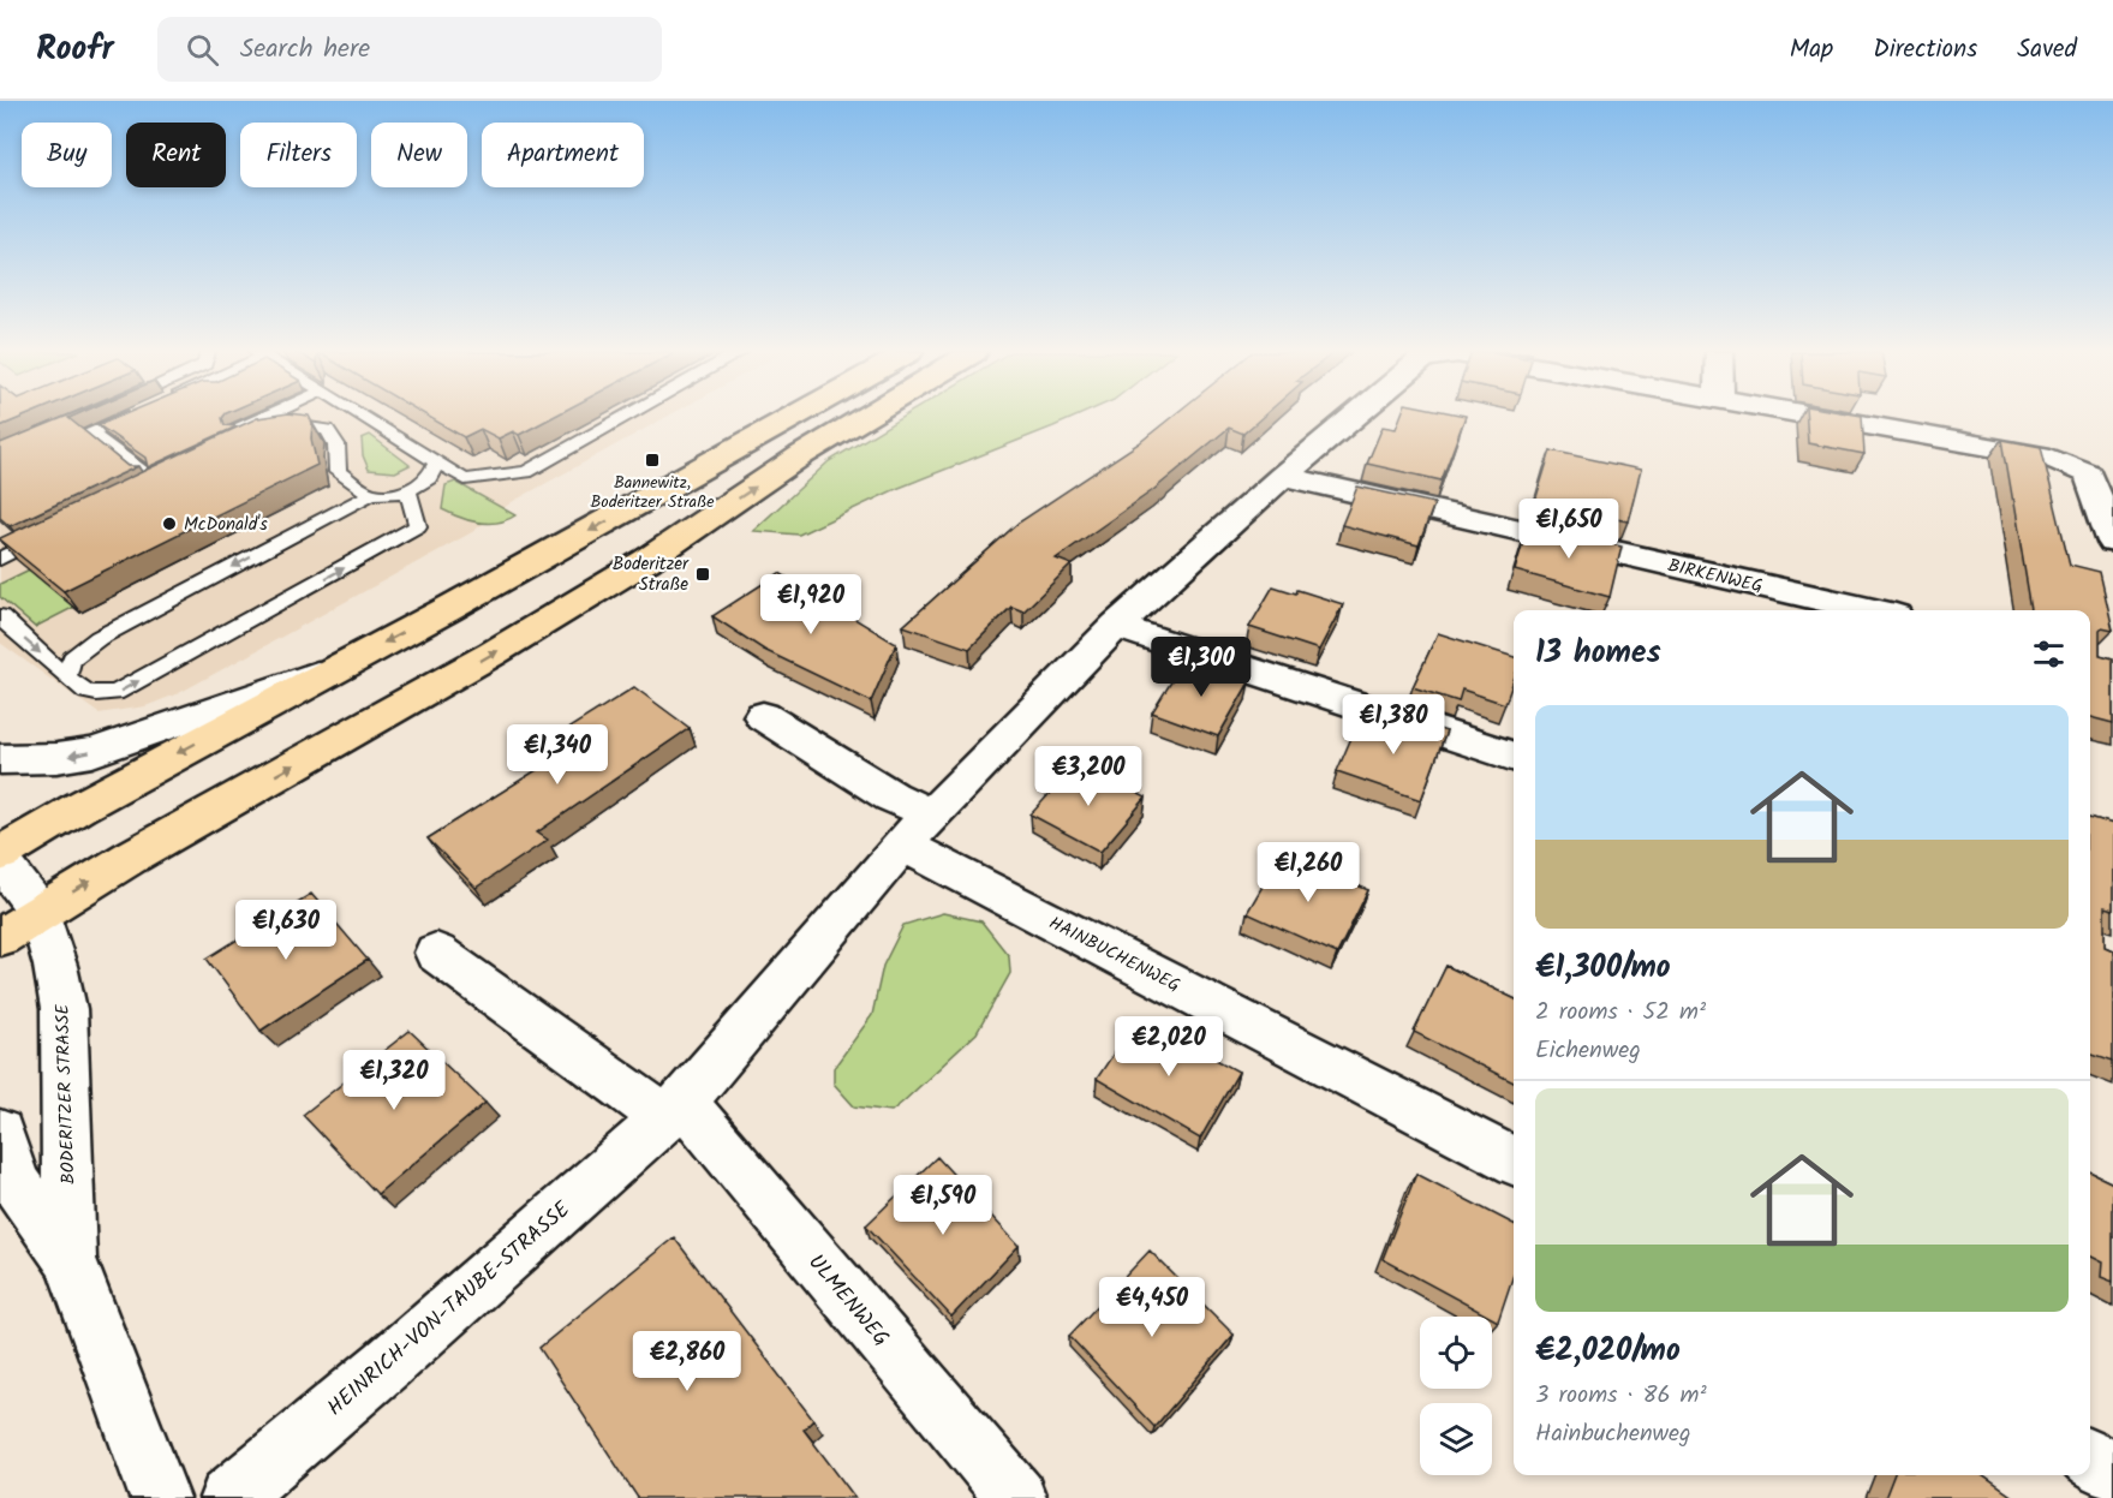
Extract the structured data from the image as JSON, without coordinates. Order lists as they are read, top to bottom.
{
  "streets": {
    "street": [
      "BIRKENWEG",
      "HAINBUCHENWEG",
      "BODERITZER STRASSE",
      "ULMENWEG",
      "HEINRICH-VON-TAUBE-STRASSE"
    ]
  },
  "crossings": [
    ["BIRKENWEG", "HEINRICH-VON-TAUBE-STRASSE"],
    ["HAINBUCHENWEG", "HEINRICH-VON-TAUBE-STRASSE"],
    ["ULMENWEG", "HEINRICH-VON-TAUBE-STRASSE"]
  ],
  "places": {
    "transit": ["Bannewitz, Boderitzer Straße", "Boderitzer Straße"],
    "other": ["McDonald's"]
  },
  "page": {
    "header": "Roofr",
    "search": "Search here",
    "nav": ["Map", "Directions", "Saved"],
    "chip": [
      "Buy",
      "Rent",
      "Filters",
      "New",
      "Apartment"
    ],
    "price": [
      "€1,650",
      "€1,920",
      "€1,300",
      "€1,380",
      "€1,340",
      "€3,200",
      "€1,260",
      "€1,630",
      "€2,020",
      "€1,320",
      "€1,590",
      "€4,450",
      "€2,860"
    ],
    "heading": "13 homes",
    "list": [
      {
        "name": "€1,300/mo",
        "note": "2 rooms · 52 m² · Eichenweg"
      },
      {
        "name": "€2,020/mo",
        "note": "3 rooms · 86 m² · Hainbuchenweg"
      }
    ]
  }
}
